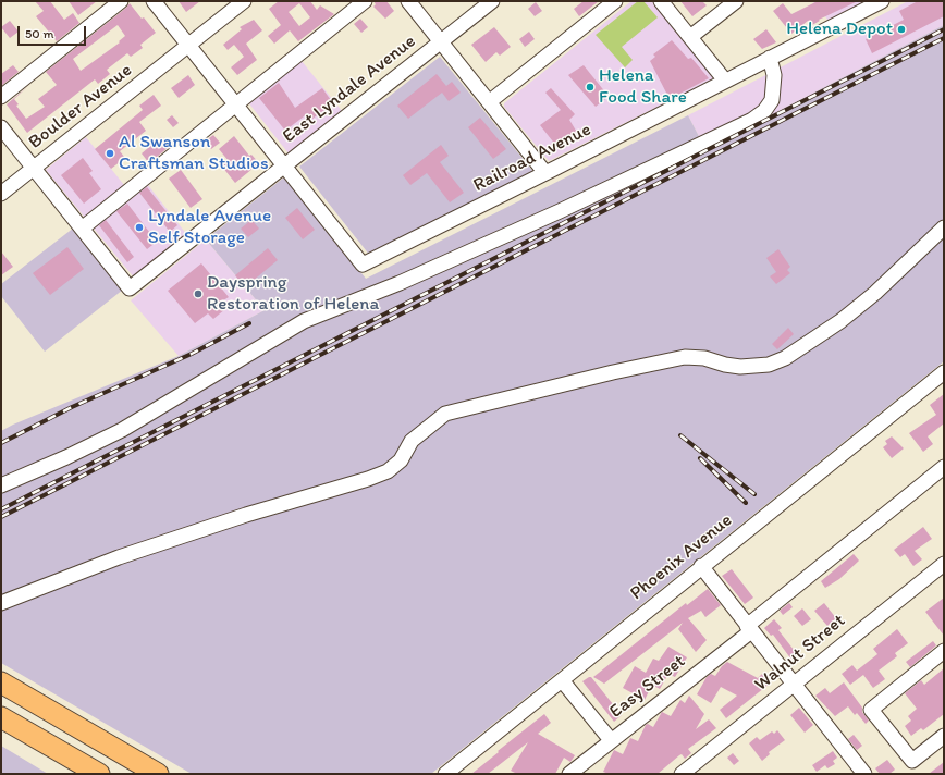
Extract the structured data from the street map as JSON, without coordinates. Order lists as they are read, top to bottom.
{
  "streets": {
    "street": [
      "East Lyndale Avenue",
      "Boulder Avenue",
      "Railroad Avenue",
      "Phoenix Avenue",
      "Walnut Street",
      "Easy Street"
    ]
  },
  "crossings": [
    ["East Lyndale Avenue", "Railroad Avenue"]
  ],
  "places": [
    "Helena Depot",
    "Helena Food Share",
    "Al Swanson Craftsman Studios",
    "Lyndale Avenue Self Storage",
    "Dayspring Restoration of Helena"
  ],
  "scale_bar": "50 m"
}
